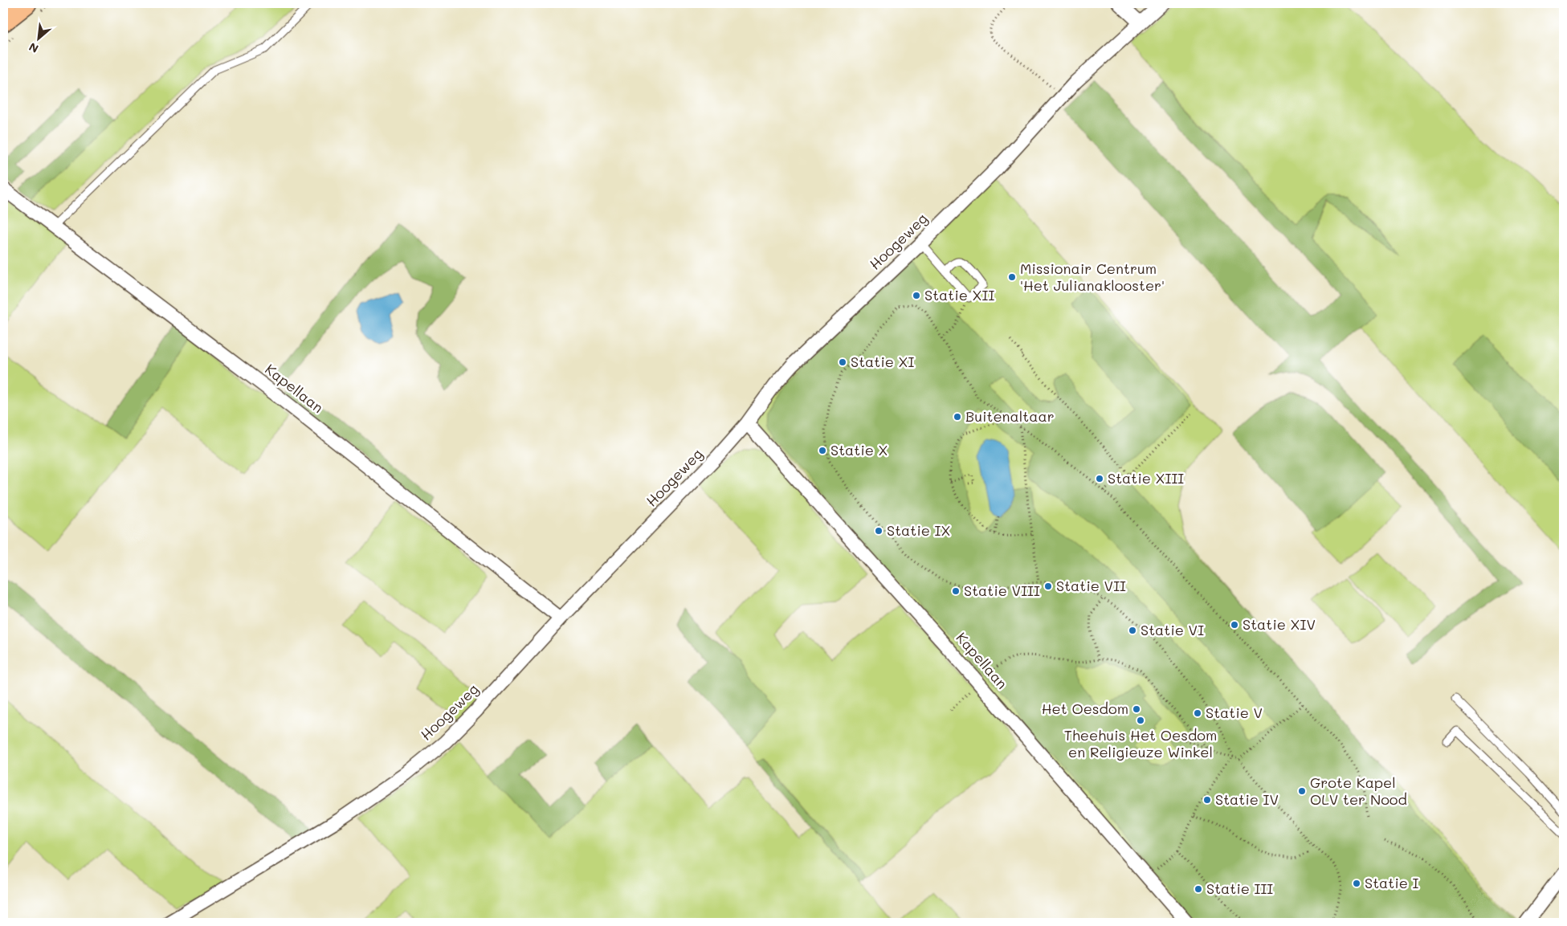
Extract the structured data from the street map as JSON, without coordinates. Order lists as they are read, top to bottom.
{
  "streets": {
    "street": ["Hoogeweg", "Kapellaan"]
  },
  "crossings": [
    ["Hoogeweg", "Kapellaan"]
  ],
  "places": [
    "Missionair Centrum 'Het Julianaklooster'",
    "Statie XII",
    "Statie XI",
    "Buitenaltaar",
    "Statie X",
    "Statie XIII",
    "Statie IX",
    "Statie VII",
    "Statie VIII",
    "Statie XIV",
    "Statie VI",
    "Het Oesdom",
    "Statie V",
    "Theehuis Het Oesdom en Religieuze Winkel",
    "Grote Kapel OLV ter Nood",
    "Statie IV",
    "Statie I",
    "Statie III"
  ],
  "north": "bottom left"
}
